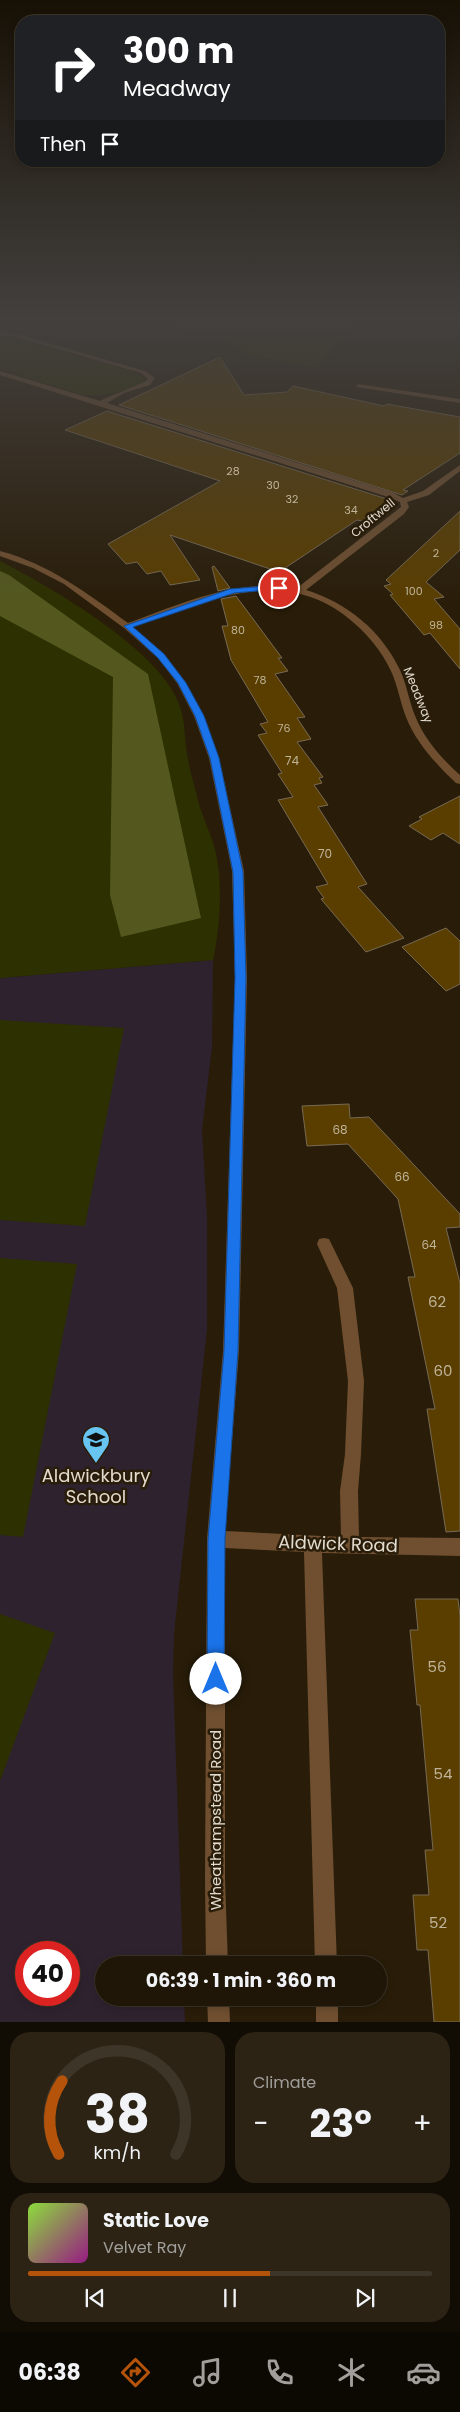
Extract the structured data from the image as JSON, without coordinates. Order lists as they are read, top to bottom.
{
  "streets": {
    "street": [
      "Croftwell",
      "Meadway",
      "Aldwick Road",
      "Wheathampstead Road"
    ]
  },
  "crossings": [
    ["Croftwell", "Meadway"],
    ["Meadway", "Wheathampstead Road"],
    ["Aldwick Road", "Wheathampstead Road"]
  ],
  "places": {
    "school or university": ["Aldwickbury School"]
  },
  "house_numbers": [
    "28",
    "30",
    "32",
    "34",
    "2",
    "100",
    "98",
    "80",
    "78",
    "76",
    "74",
    "70",
    "68",
    "66",
    "64",
    "62",
    "60",
    "56",
    "54",
    "52"
  ],
  "page": {
    "turn": ["300 m", "Meadway"],
    "then": "Then",
    "limit": "40",
    "trip": "06:39 · 1 min · 360 m",
    "tile": "Climate",
    "heat": ["−", "23°", "+"],
    "song": ["Static Love", "Velvet Ray"],
    "tabs": "06:38",
    "gauge": ["38", "km/h"]
  }
}
